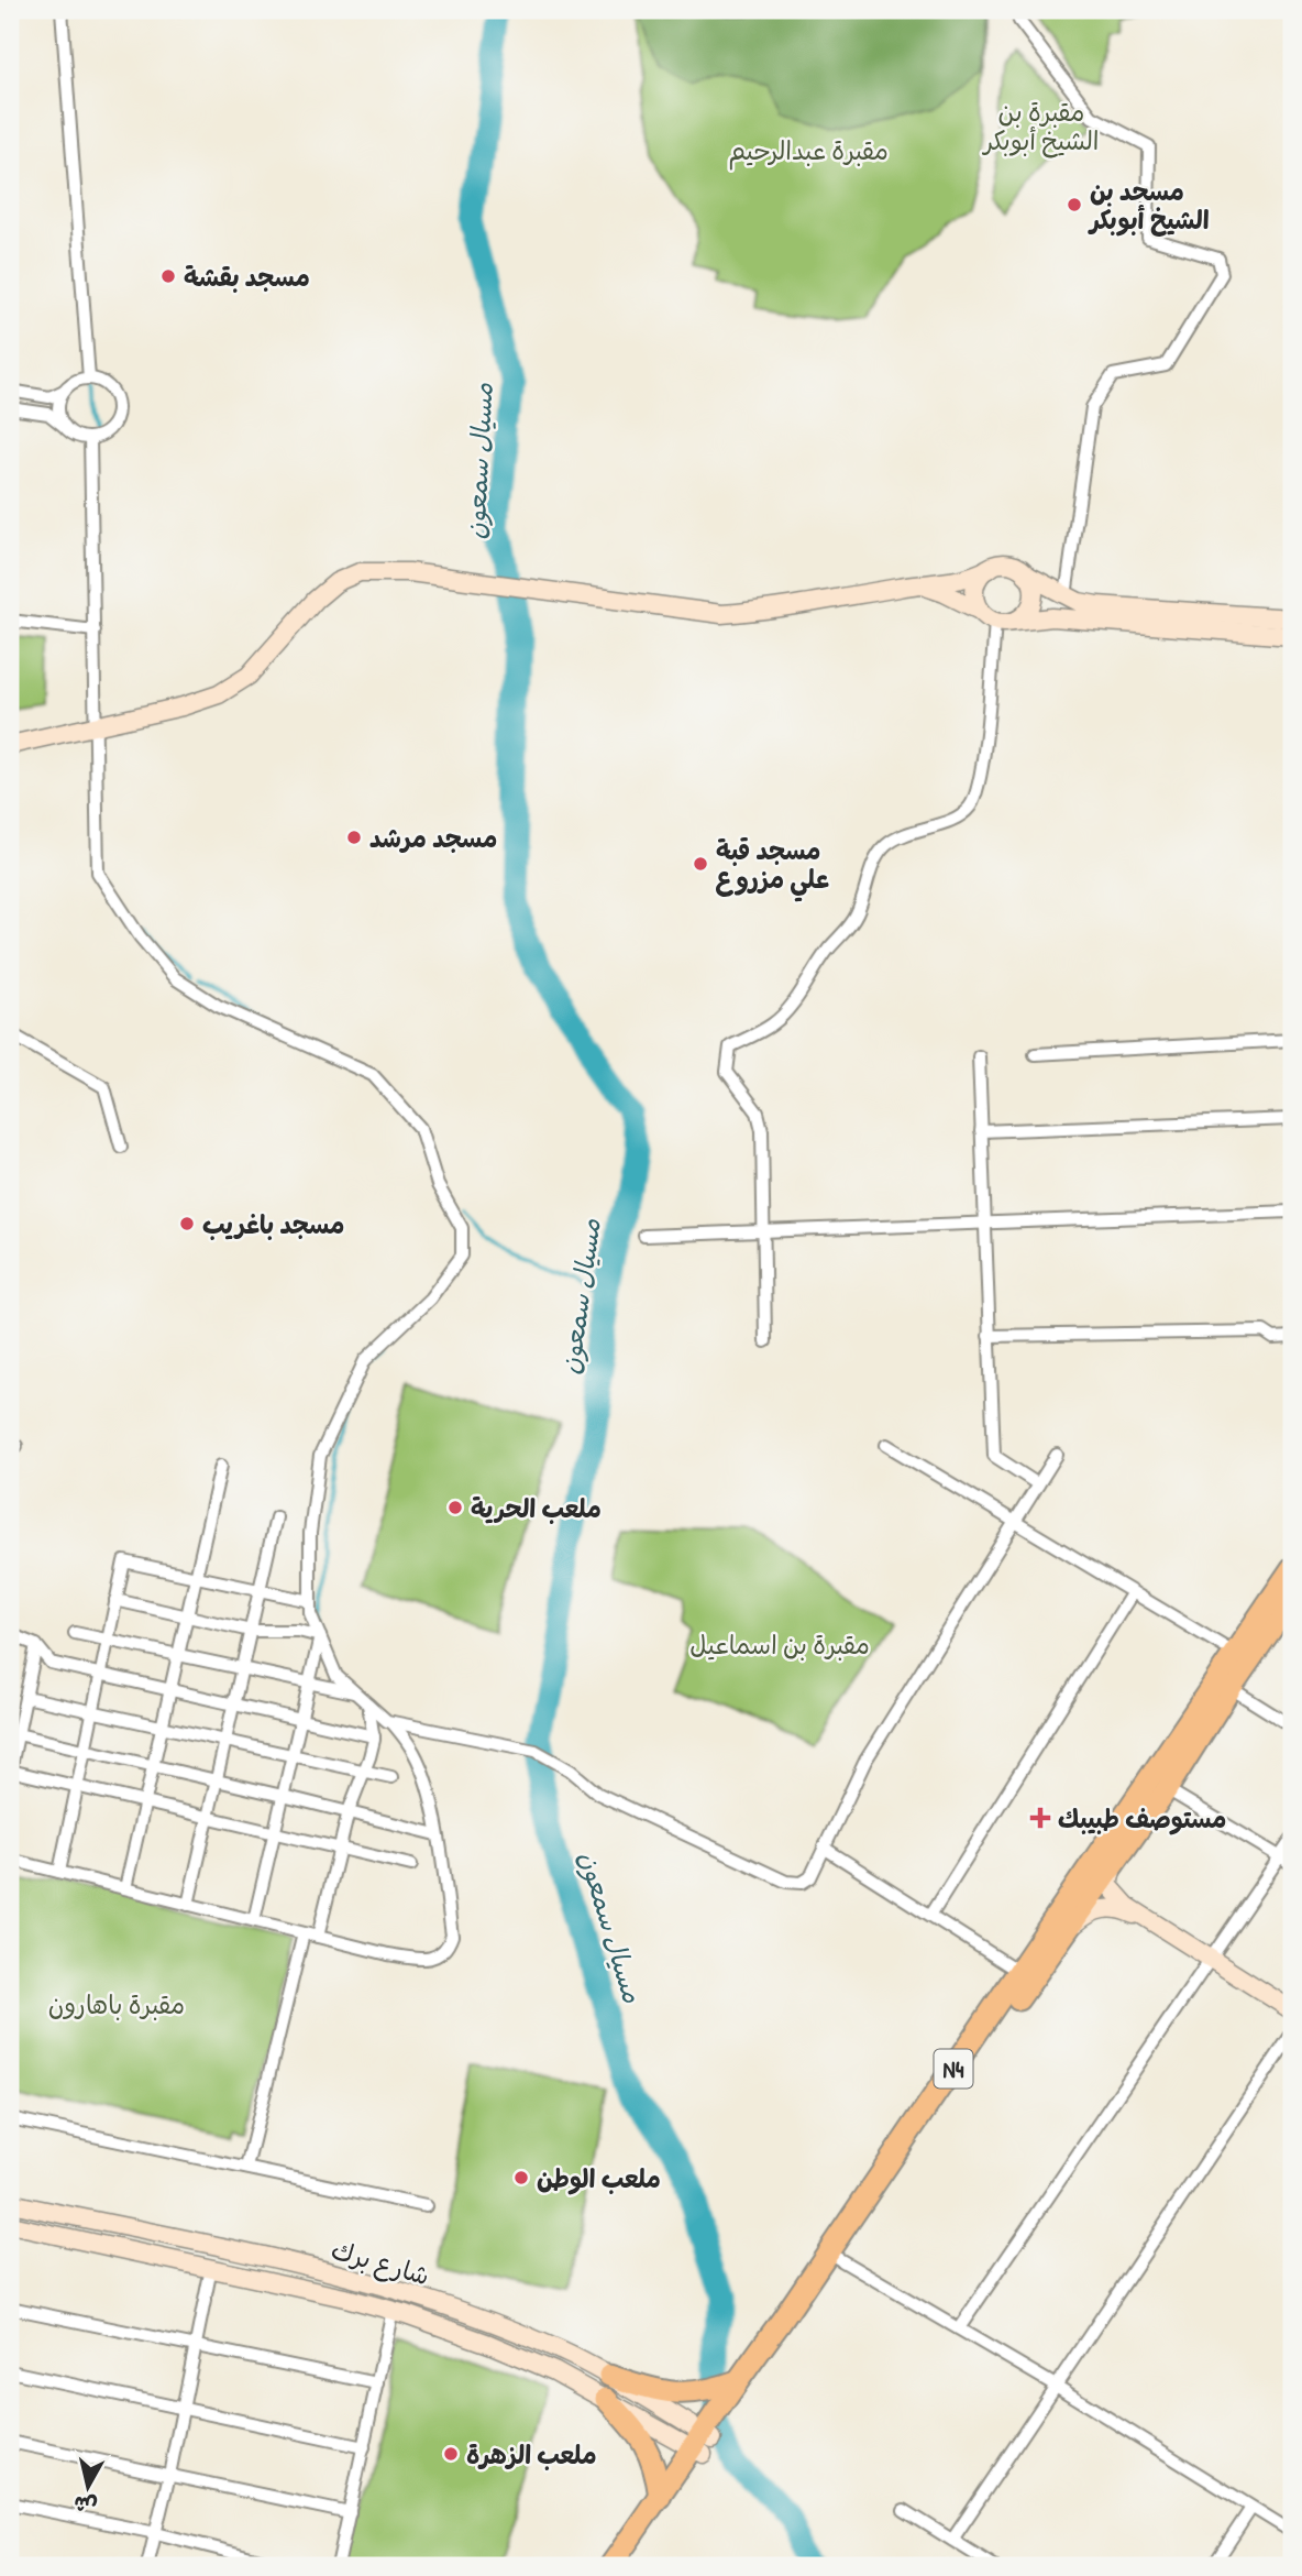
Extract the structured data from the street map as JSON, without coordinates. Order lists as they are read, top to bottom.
{
  "streets": {
    "highway": ["N4"],
    "main road": ["شارع برك"]
  },
  "crossings": [
    ["N4", "شارع برك"]
  ],
  "water": ["مسيال سمعون"],
  "parks": [
    "مقبرة بن الشيخ أبوبكر",
    "مقبرة عبدالرحيم",
    "مقبرة بن اسماعيل",
    "مقبرة باهارون"
  ],
  "places": {
    "other": [
      "مسجد بن الشيخ أبوبكر",
      "مسجد بقشة",
      "مسجد مرشد",
      "مسجد قبة علي مزروع",
      "مسجد باغريب",
      "ملعب الحرية",
      "ملعب الوطن",
      "ملعب الزهرة"
    ],
    "health": ["مستوصف طبيبك"]
  },
  "north": "bottom"
}
